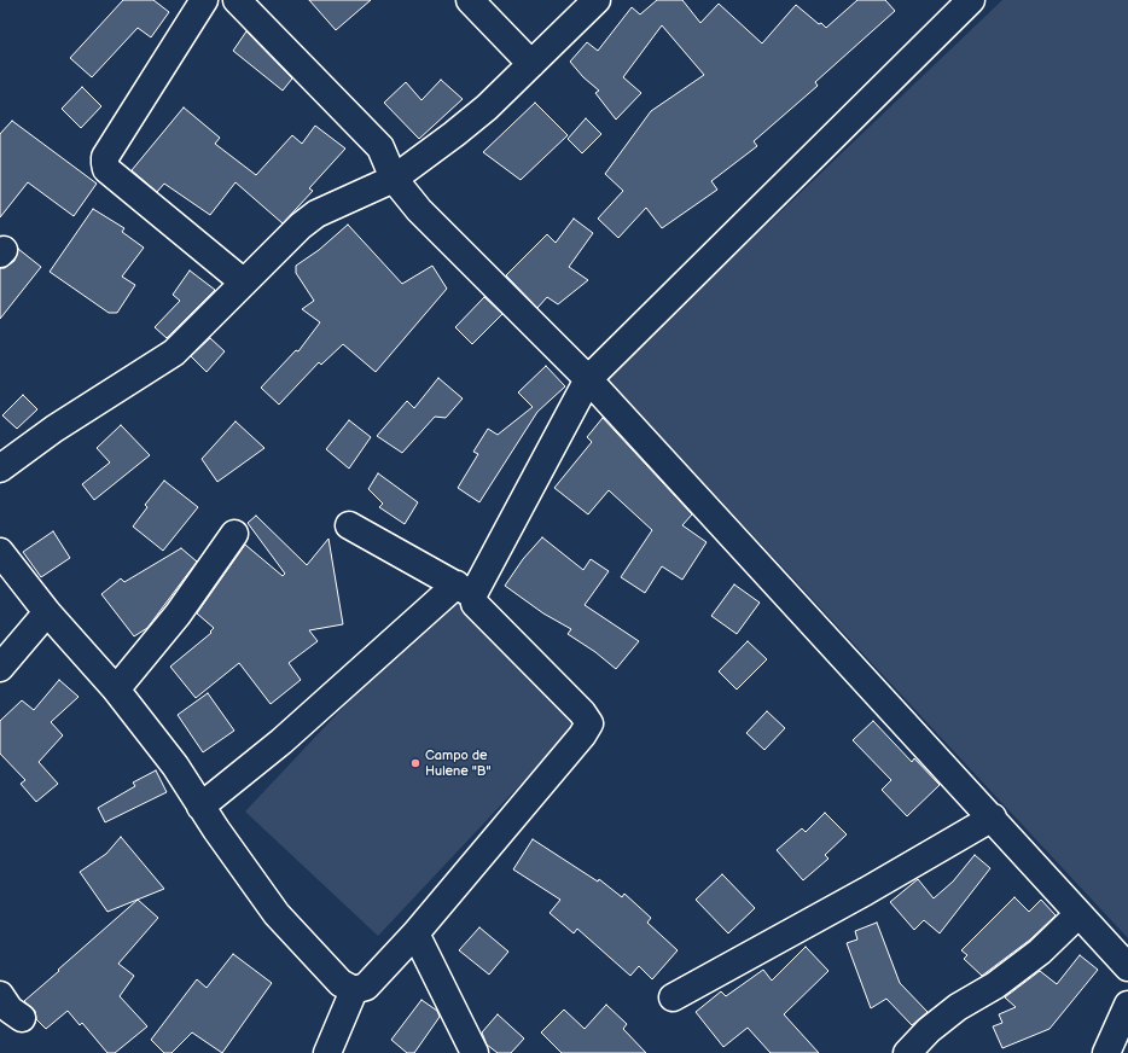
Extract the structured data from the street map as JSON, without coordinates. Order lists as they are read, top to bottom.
{
  "places": ["Campo de Hulene \"B\""]
}
